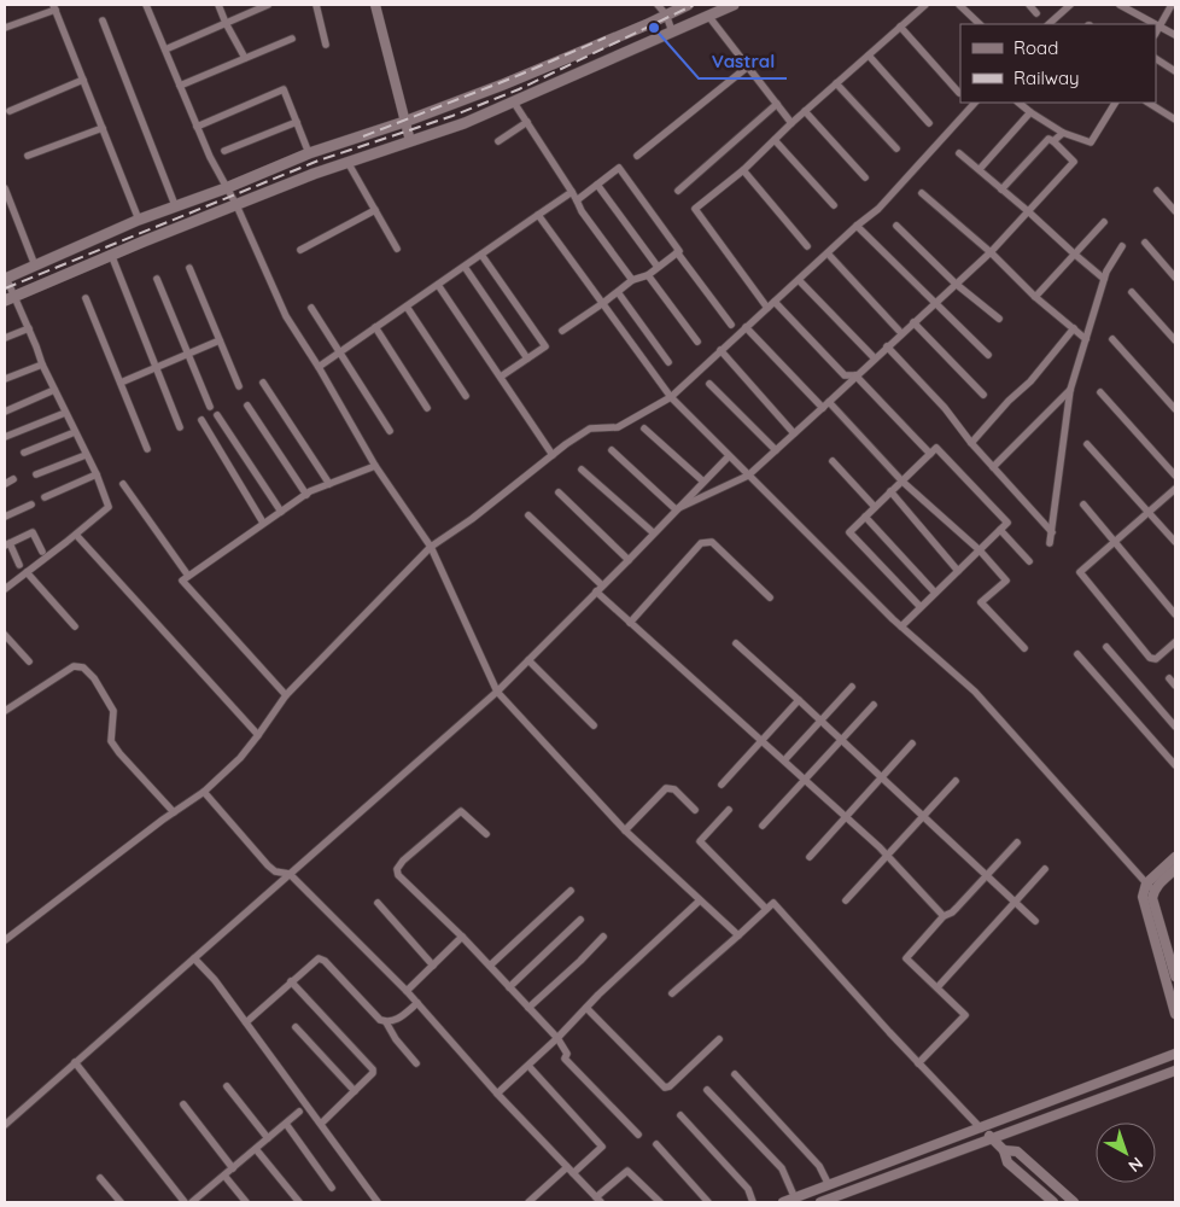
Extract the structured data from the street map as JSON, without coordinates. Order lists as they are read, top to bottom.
{
  "places": ["Vastral"],
  "legend": ["Road", "Railway"],
  "north": "bottom right"
}
